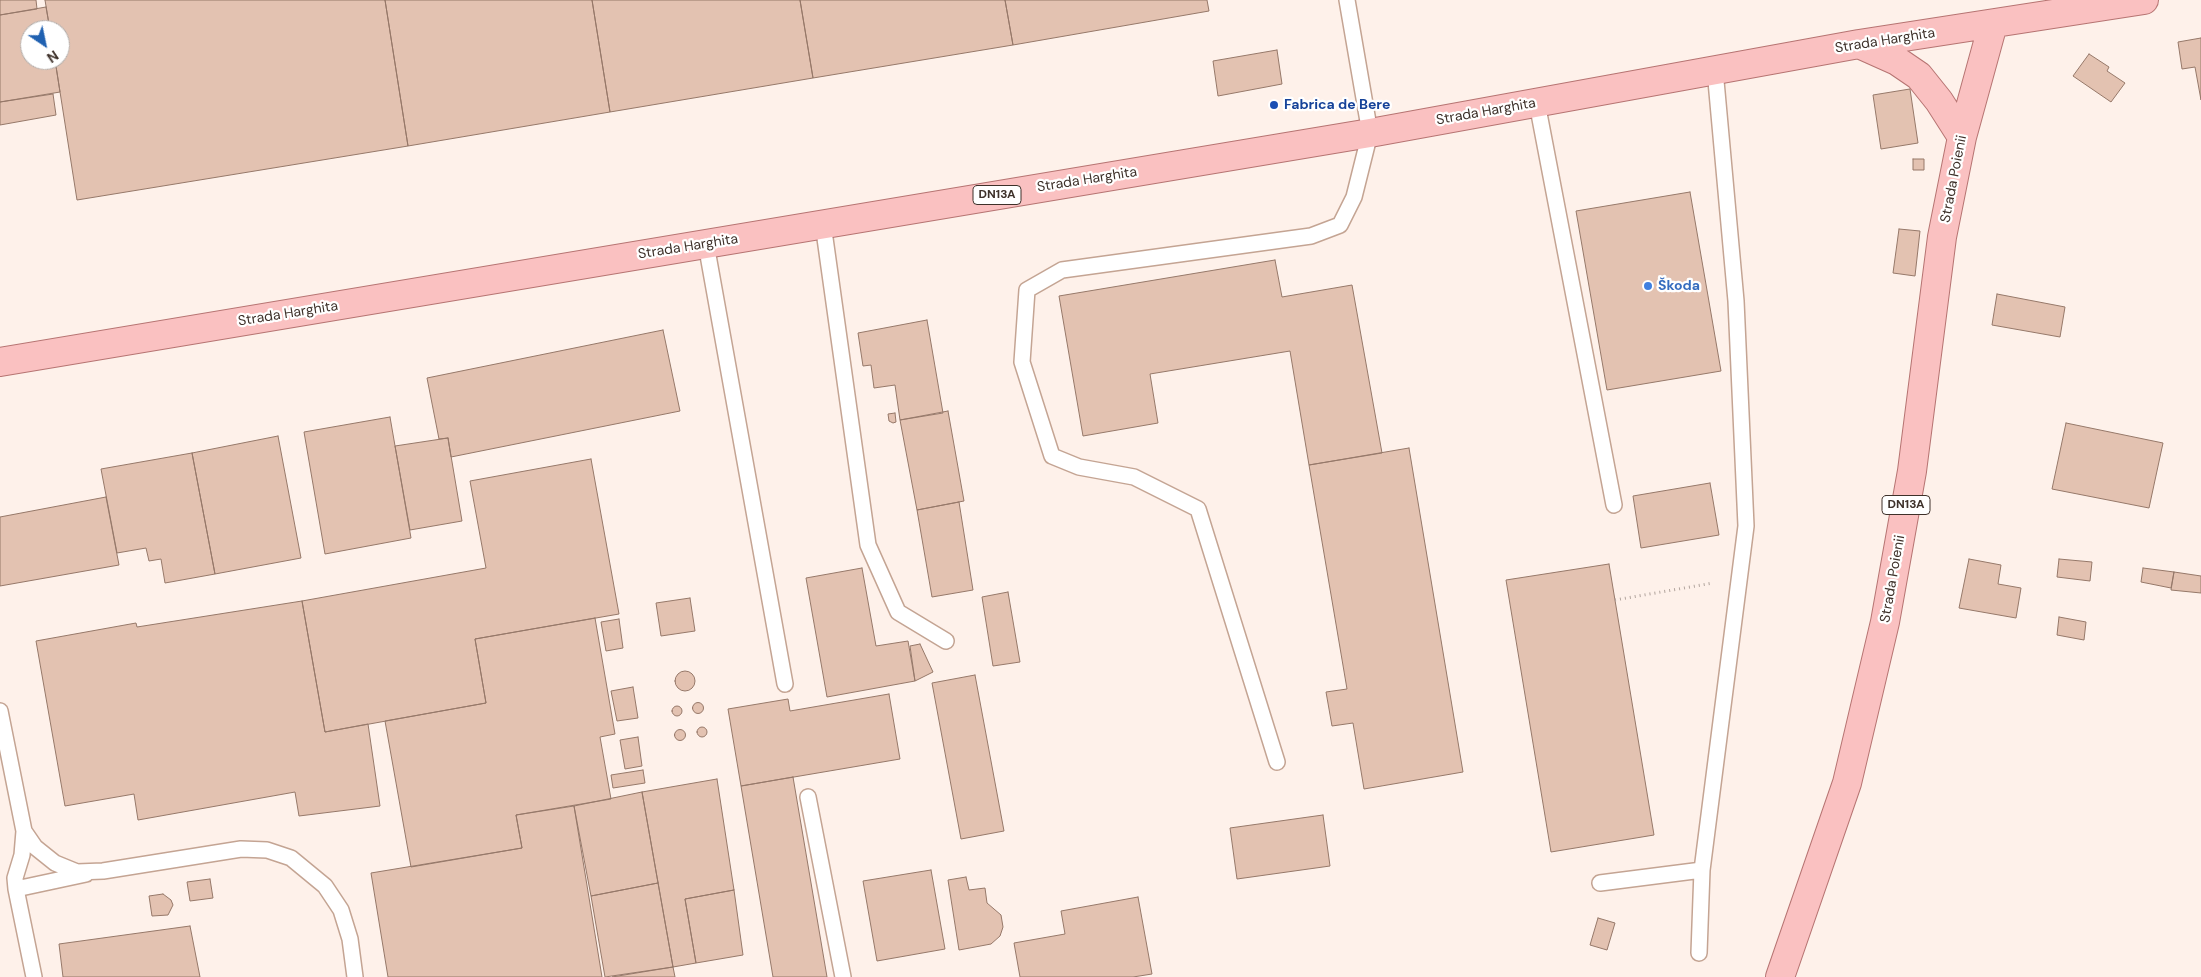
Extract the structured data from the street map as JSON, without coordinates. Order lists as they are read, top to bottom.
{
  "streets": {
    "main road": ["Strada Harghita", "Strada Poienii", "DN13A"]
  },
  "crossings": [
    ["Strada Harghita", "Strada Poienii"]
  ],
  "places": ["Fabrica de Bere", "Škoda"],
  "north": "bottom right"
}
